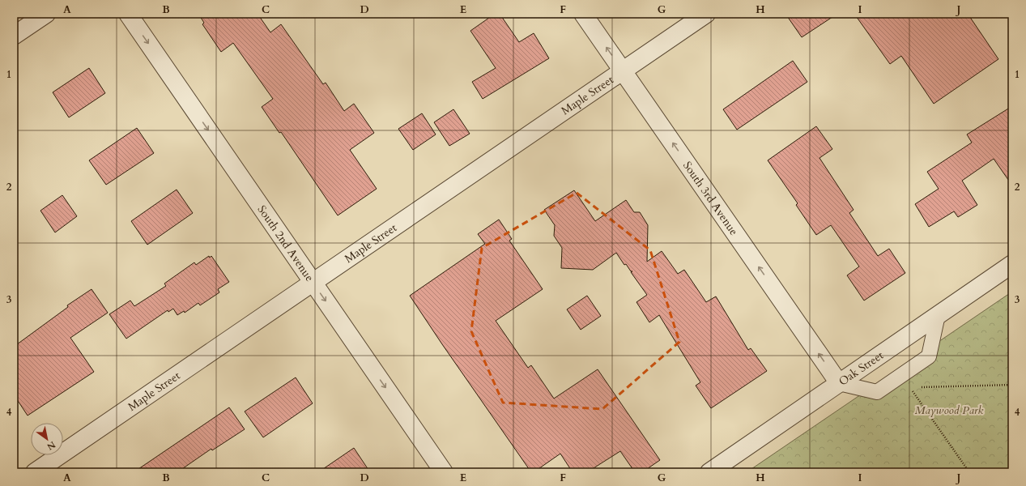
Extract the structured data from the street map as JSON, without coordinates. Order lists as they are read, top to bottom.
{
  "streets": {
    "street": [
      "Maple Street",
      "South 3rd Avenue",
      "South 2nd Avenue",
      "Oak Street"
    ]
  },
  "crossings": [
    ["Maple Street", "South 3rd Avenue"],
    ["Maple Street", "South 2nd Avenue"],
    ["South 3rd Avenue", "Oak Street"]
  ],
  "one_way": ["South 3rd Avenue", "South 2nd Avenue"],
  "parks": ["Maywood Park"],
  "north": "bottom right",
  "grid": {
    "columns": [
      "A",
      "B",
      "C",
      "D",
      "E",
      "F",
      "G",
      "H",
      "I",
      "J"
    ],
    "rows": [
      "1",
      "2",
      "3",
      "4"
    ]
  }
}
